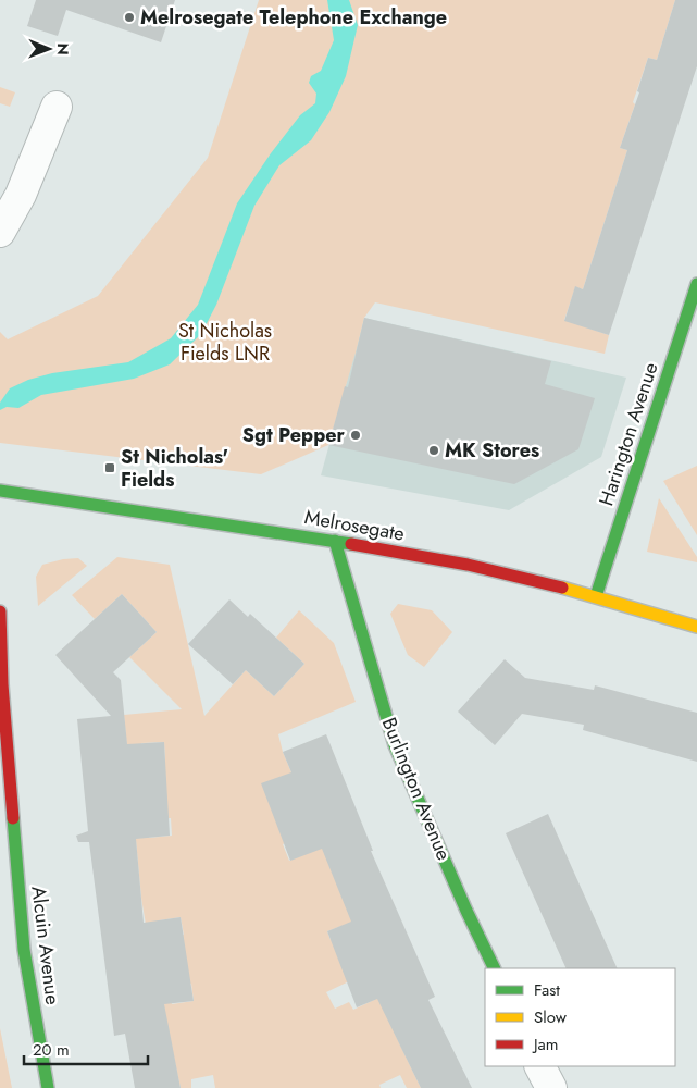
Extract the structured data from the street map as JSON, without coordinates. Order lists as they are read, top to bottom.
{
  "streets": {
    "street": [
      "Harington Avenue",
      "Melrosegate",
      "Burlington Avenue",
      "Alcuin Avenue"
    ]
  },
  "crossings": [
    ["Harington Avenue", "Melrosegate"],
    ["Melrosegate", "Burlington Avenue"]
  ],
  "parks": ["St Nicholas Fields LNR"],
  "places": {
    "other": ["Melrosegate Telephone Exchange", "Sgt Pepper", "MK Stores"],
    "transit": ["St Nicholas' Fields"]
  },
  "legend": ["Fast", "Slow", "Jam"],
  "scale_bar": "20 m",
  "north": "right"
}
